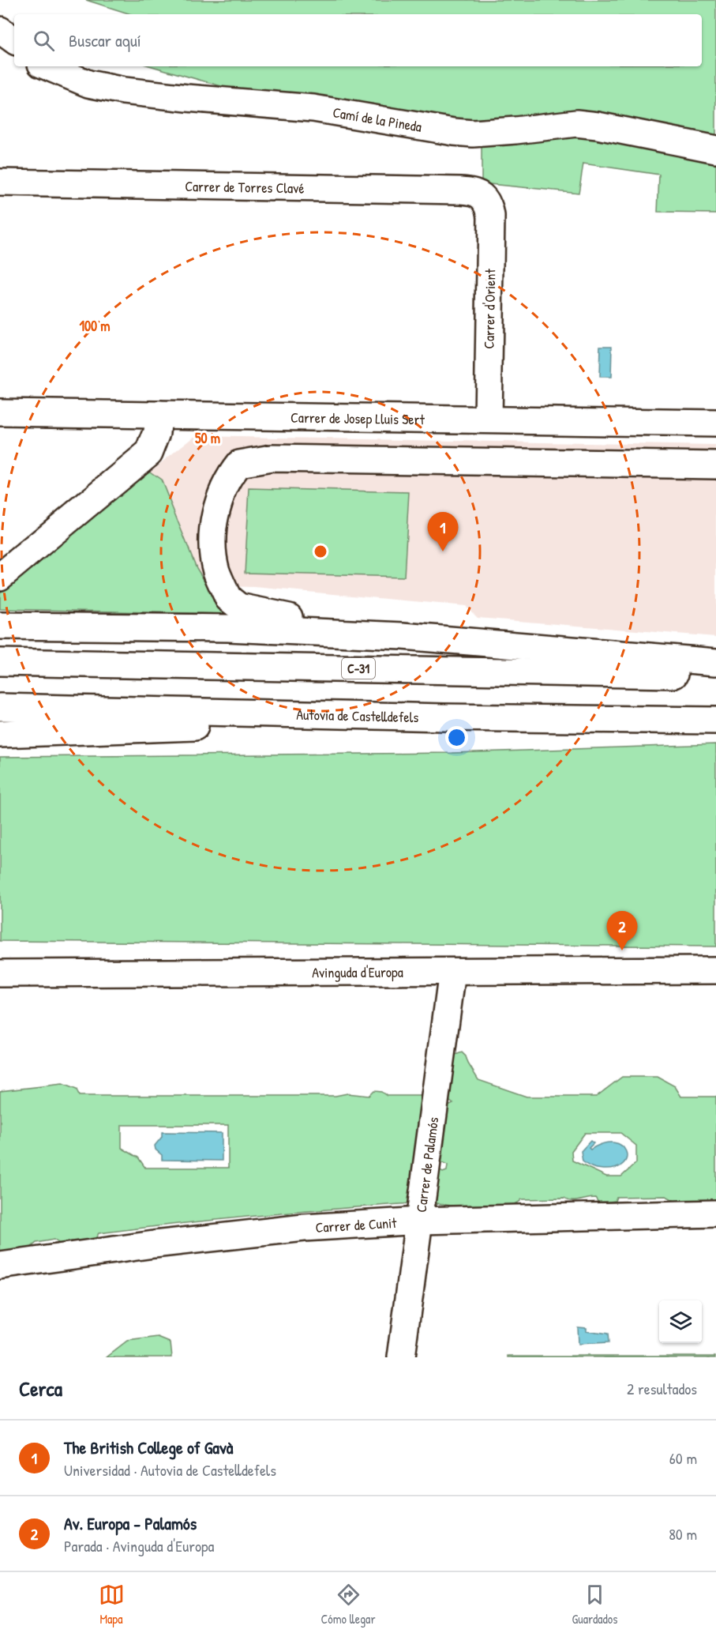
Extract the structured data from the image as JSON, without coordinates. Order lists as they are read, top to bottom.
{
  "streets": {
    "main road": [
      "Camí de la Pineda",
      "Carrer de Torres Clavé",
      "Carrer d'Orient",
      "Carrer de Josep Lluis Sert",
      "C-31",
      "Autovia de Castelldefels",
      "Avinguda d'Europa",
      "Carrer de Palamós",
      "Carrer de Cunit"
    ]
  },
  "crossings": [
    ["Carrer de Torres Clavé", "Carrer d'Orient"],
    ["Carrer d'Orient", "Carrer de Josep Lluis Sert"],
    ["Avinguda d'Europa", "Carrer de Palamós"],
    ["Carrer de Palamós", "Carrer de Cunit"]
  ],
  "page": {
    "search": "Buscar aquí",
    "pins": ["1", "2"],
    "heading": ["Cerca", "2 resultados"],
    "list": [
      {
        "mark": "1",
        "name": "The British College of Gavà",
        "note": "Universidad · Autovia de Castelldefels",
        "value": "60 m"
      },
      {
        "mark": "2",
        "name": "Av. Europa - Palamós",
        "note": "Parada · Avinguda d'Europa",
        "value": "80 m"
      }
    ],
    "nav": ["Mapa", "Cómo llegar", "Guardados"]
  },
  "rings": ["100 m", "50 m"]
}
